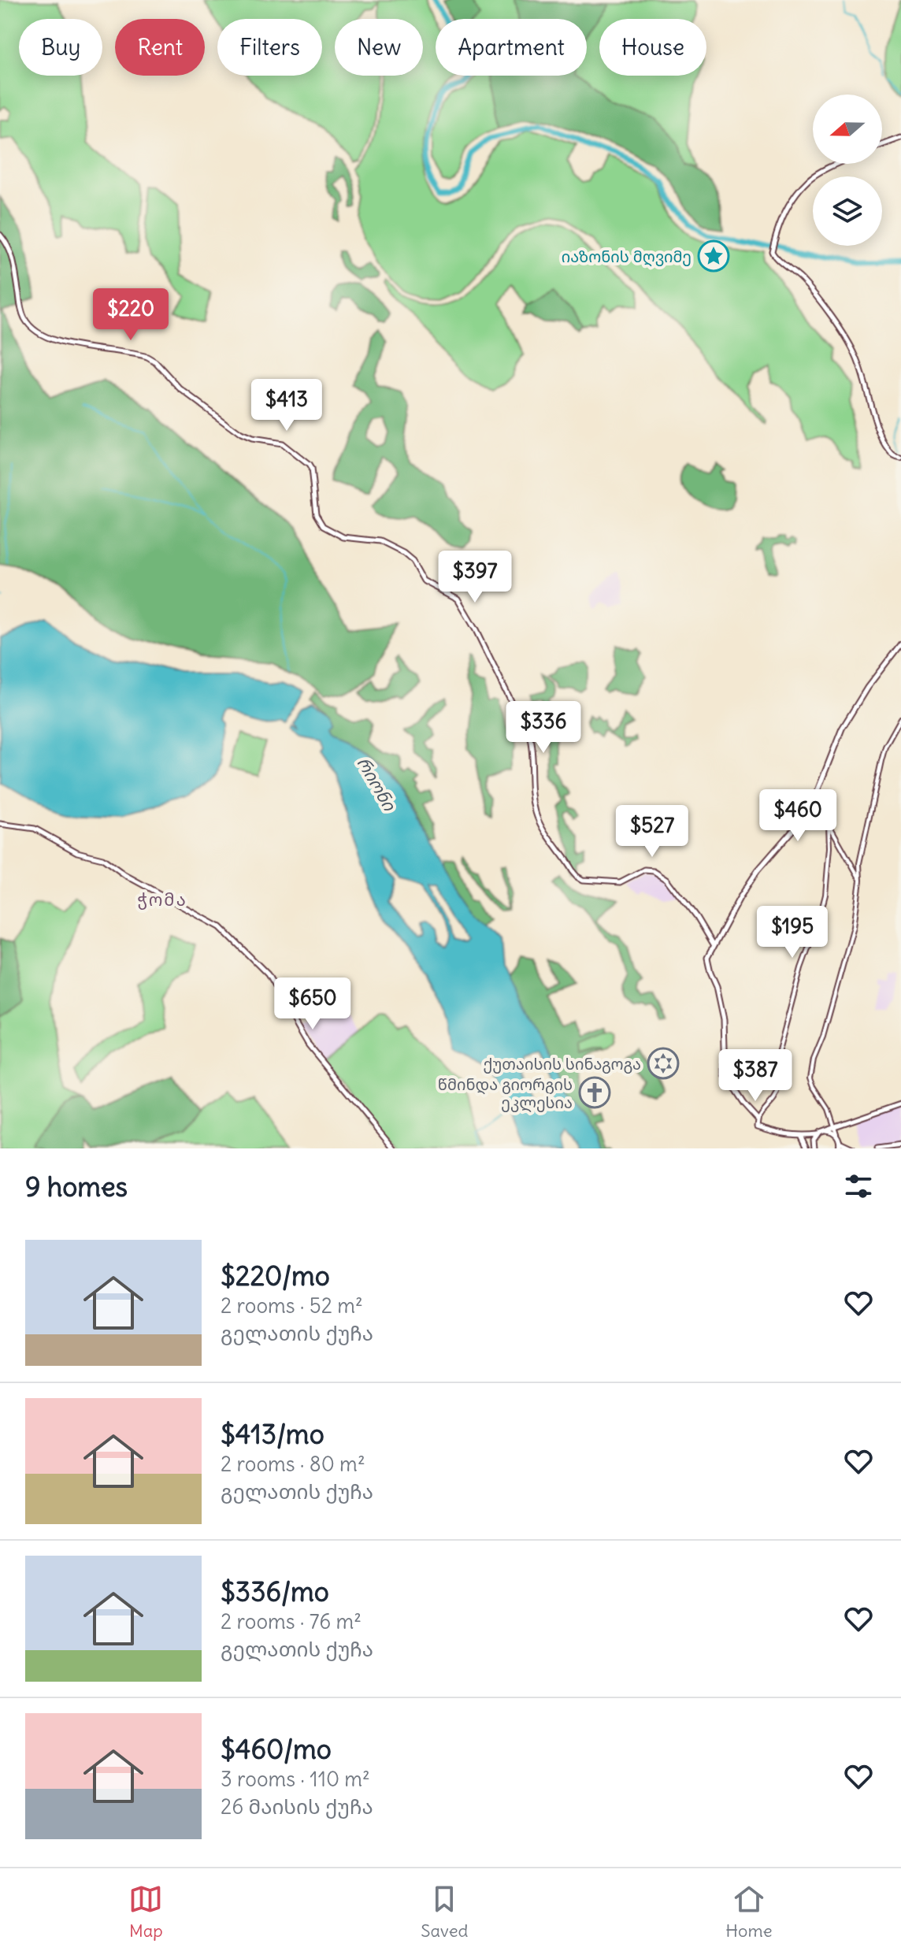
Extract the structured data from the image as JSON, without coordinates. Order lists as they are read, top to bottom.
{
  "districts": ["ჭომა"],
  "water": ["რიონი"],
  "places": {
    "place": ["იაზონის მღვიმე"],
    "synagogue": ["ქუთაისის სინაგოგა"],
    "church": ["წმინდა გიორგის ეკლესია"]
  },
  "north": "left",
  "page": {
    "chip": [
      "Buy",
      "Rent",
      "Filters",
      "New",
      "Apartment",
      "House"
    ],
    "price": [
      "$220",
      "$413",
      "$397",
      "$336",
      "$460",
      "$527",
      "$195",
      "$650",
      "$387"
    ],
    "heading": "9 homes",
    "list": [
      {
        "name": "$220/mo",
        "note": "2 rooms · 52 m² · გელათის ქუჩა"
      },
      {
        "name": "$413/mo",
        "note": "2 rooms · 80 m² · გელათის ქუჩა"
      },
      {
        "name": "$336/mo",
        "note": "2 rooms · 76 m² · გელათის ქუჩა"
      },
      {
        "name": "$460/mo",
        "note": "3 rooms · 110 m² · 26 მაისის ქუჩა"
      }
    ],
    "tabs": ["Map", "Saved", "Home"]
  }
}
